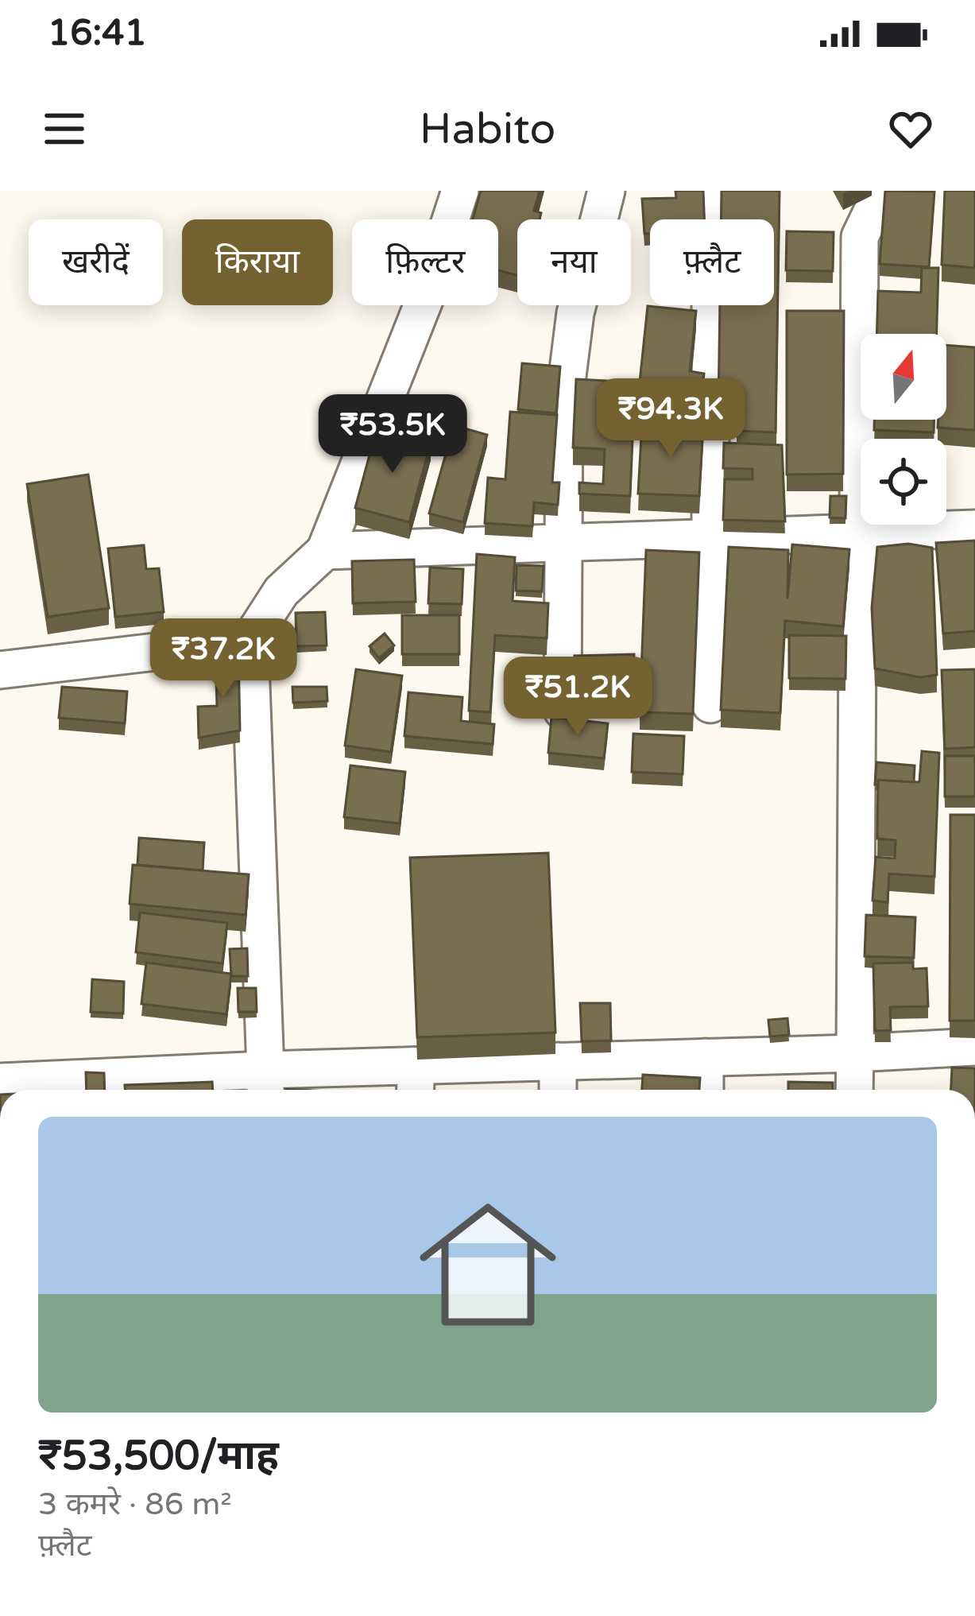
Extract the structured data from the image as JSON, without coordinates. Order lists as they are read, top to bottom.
{
  "north": "top",
  "page": {
    "status": "16:41",
    "header": "Habito",
    "chip": [
      "खरीदें",
      "किराया",
      "फ़िल्टर",
      "नया",
      "फ़्लैट"
    ],
    "price": [
      "₹94.3K",
      "₹53.5K",
      "₹37.2K",
      "₹51.2K"
    ],
    "list": [
      {
        "name": "₹53,500/माह",
        "note": "3 कमरे · 86 m² · फ़्लैट"
      }
    ]
  }
}
